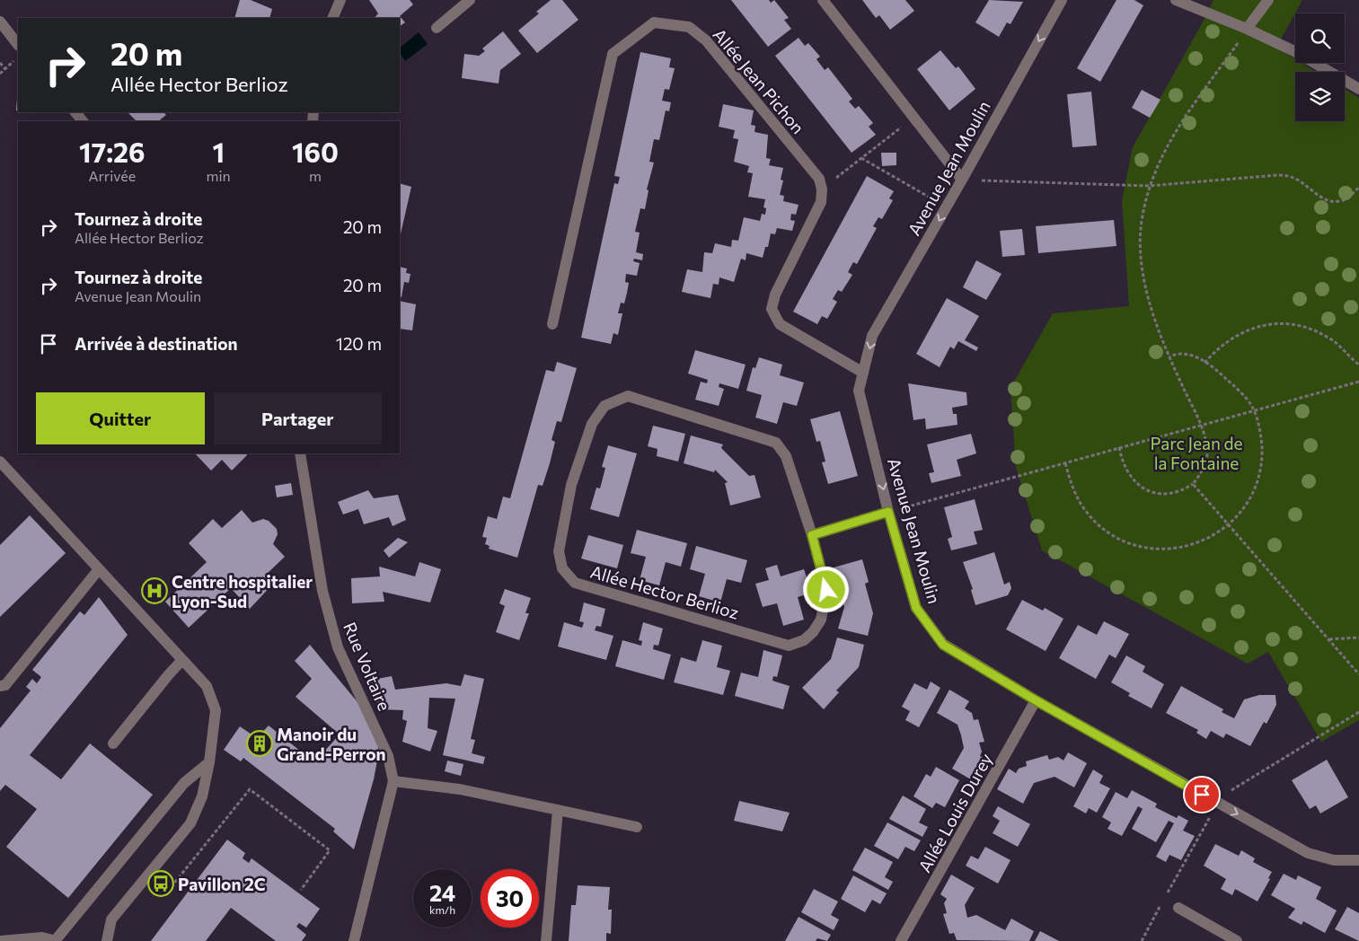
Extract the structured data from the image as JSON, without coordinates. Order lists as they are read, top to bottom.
{
  "streets": {
    "street": [
      "Allée Jean Pichon",
      "Avenue Jean Moulin",
      "Allée Hector Berlioz",
      "Rue Voltaire",
      "Allée Louis Durey"
    ]
  },
  "crossings": [
    ["Avenue Jean Moulin", "Allée Louis Durey"]
  ],
  "parks": ["Parc Jean de la Fontaine"],
  "places": {
    "hospital": ["Centre hospitalier Lyon-Sud"],
    "building": ["Manoir du Grand-Perron"],
    "bus stop": ["Pavillon 2C"]
  },
  "page": {
    "turn": ["20 m", "Allée Hector Berlioz"],
    "eta": [
      "17:26",
      "Arrivée",
      "1",
      "min",
      "160",
      "m"
    ],
    "list": [
      {
        "name": "Tournez à droite",
        "note": "Allée Hector Berlioz",
        "value": "20 m"
      },
      {
        "name": "Tournez à droite",
        "note": "Avenue Jean Moulin",
        "value": "20 m"
      },
      {
        "name": "Arrivée à destination",
        "value": "120 m"
      }
    ],
    "buttons": ["Quitter", "Partager"],
    "speed": "24 km/h",
    "limit": "30"
  }
}
